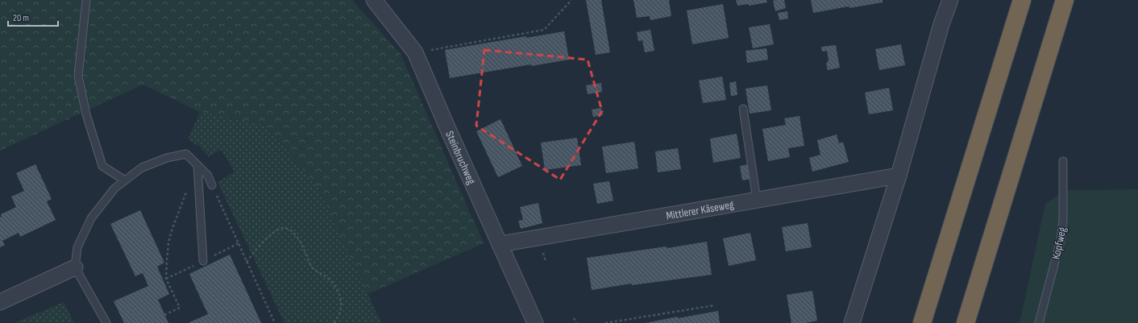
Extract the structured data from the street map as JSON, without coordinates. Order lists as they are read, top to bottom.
{
  "streets": {
    "street": ["Steinbruchweg", "Mittlerer Käseweg"],
    "lane": ["Kopfweg"]
  },
  "crossings": [
    ["Steinbruchweg", "Mittlerer Käseweg"]
  ],
  "scale_bar": "20 m"
}
